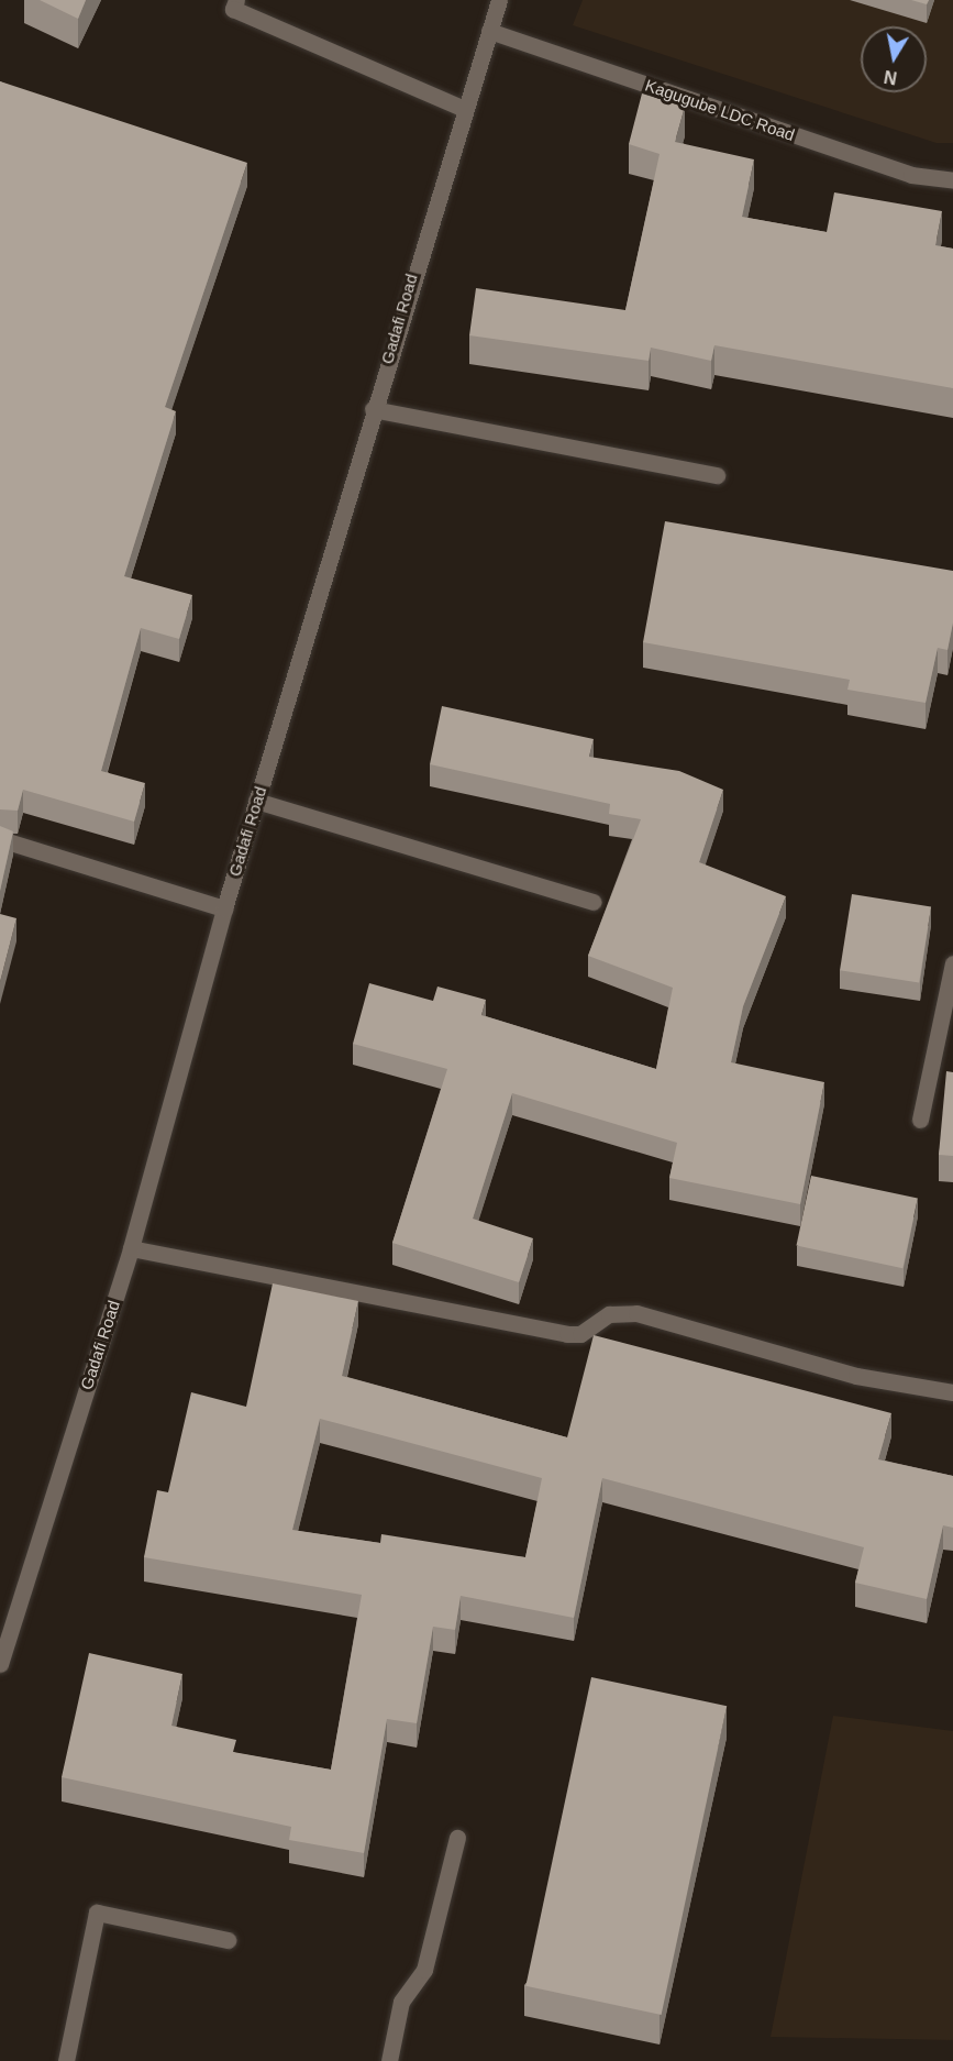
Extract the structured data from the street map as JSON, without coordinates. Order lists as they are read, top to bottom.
{
  "streets": {
    "street": ["Kagugube LDC Road", "Gadafi Road"]
  },
  "crossings": [
    ["Kagugube LDC Road", "Gadafi Road"]
  ],
  "north": "bottom"
}
